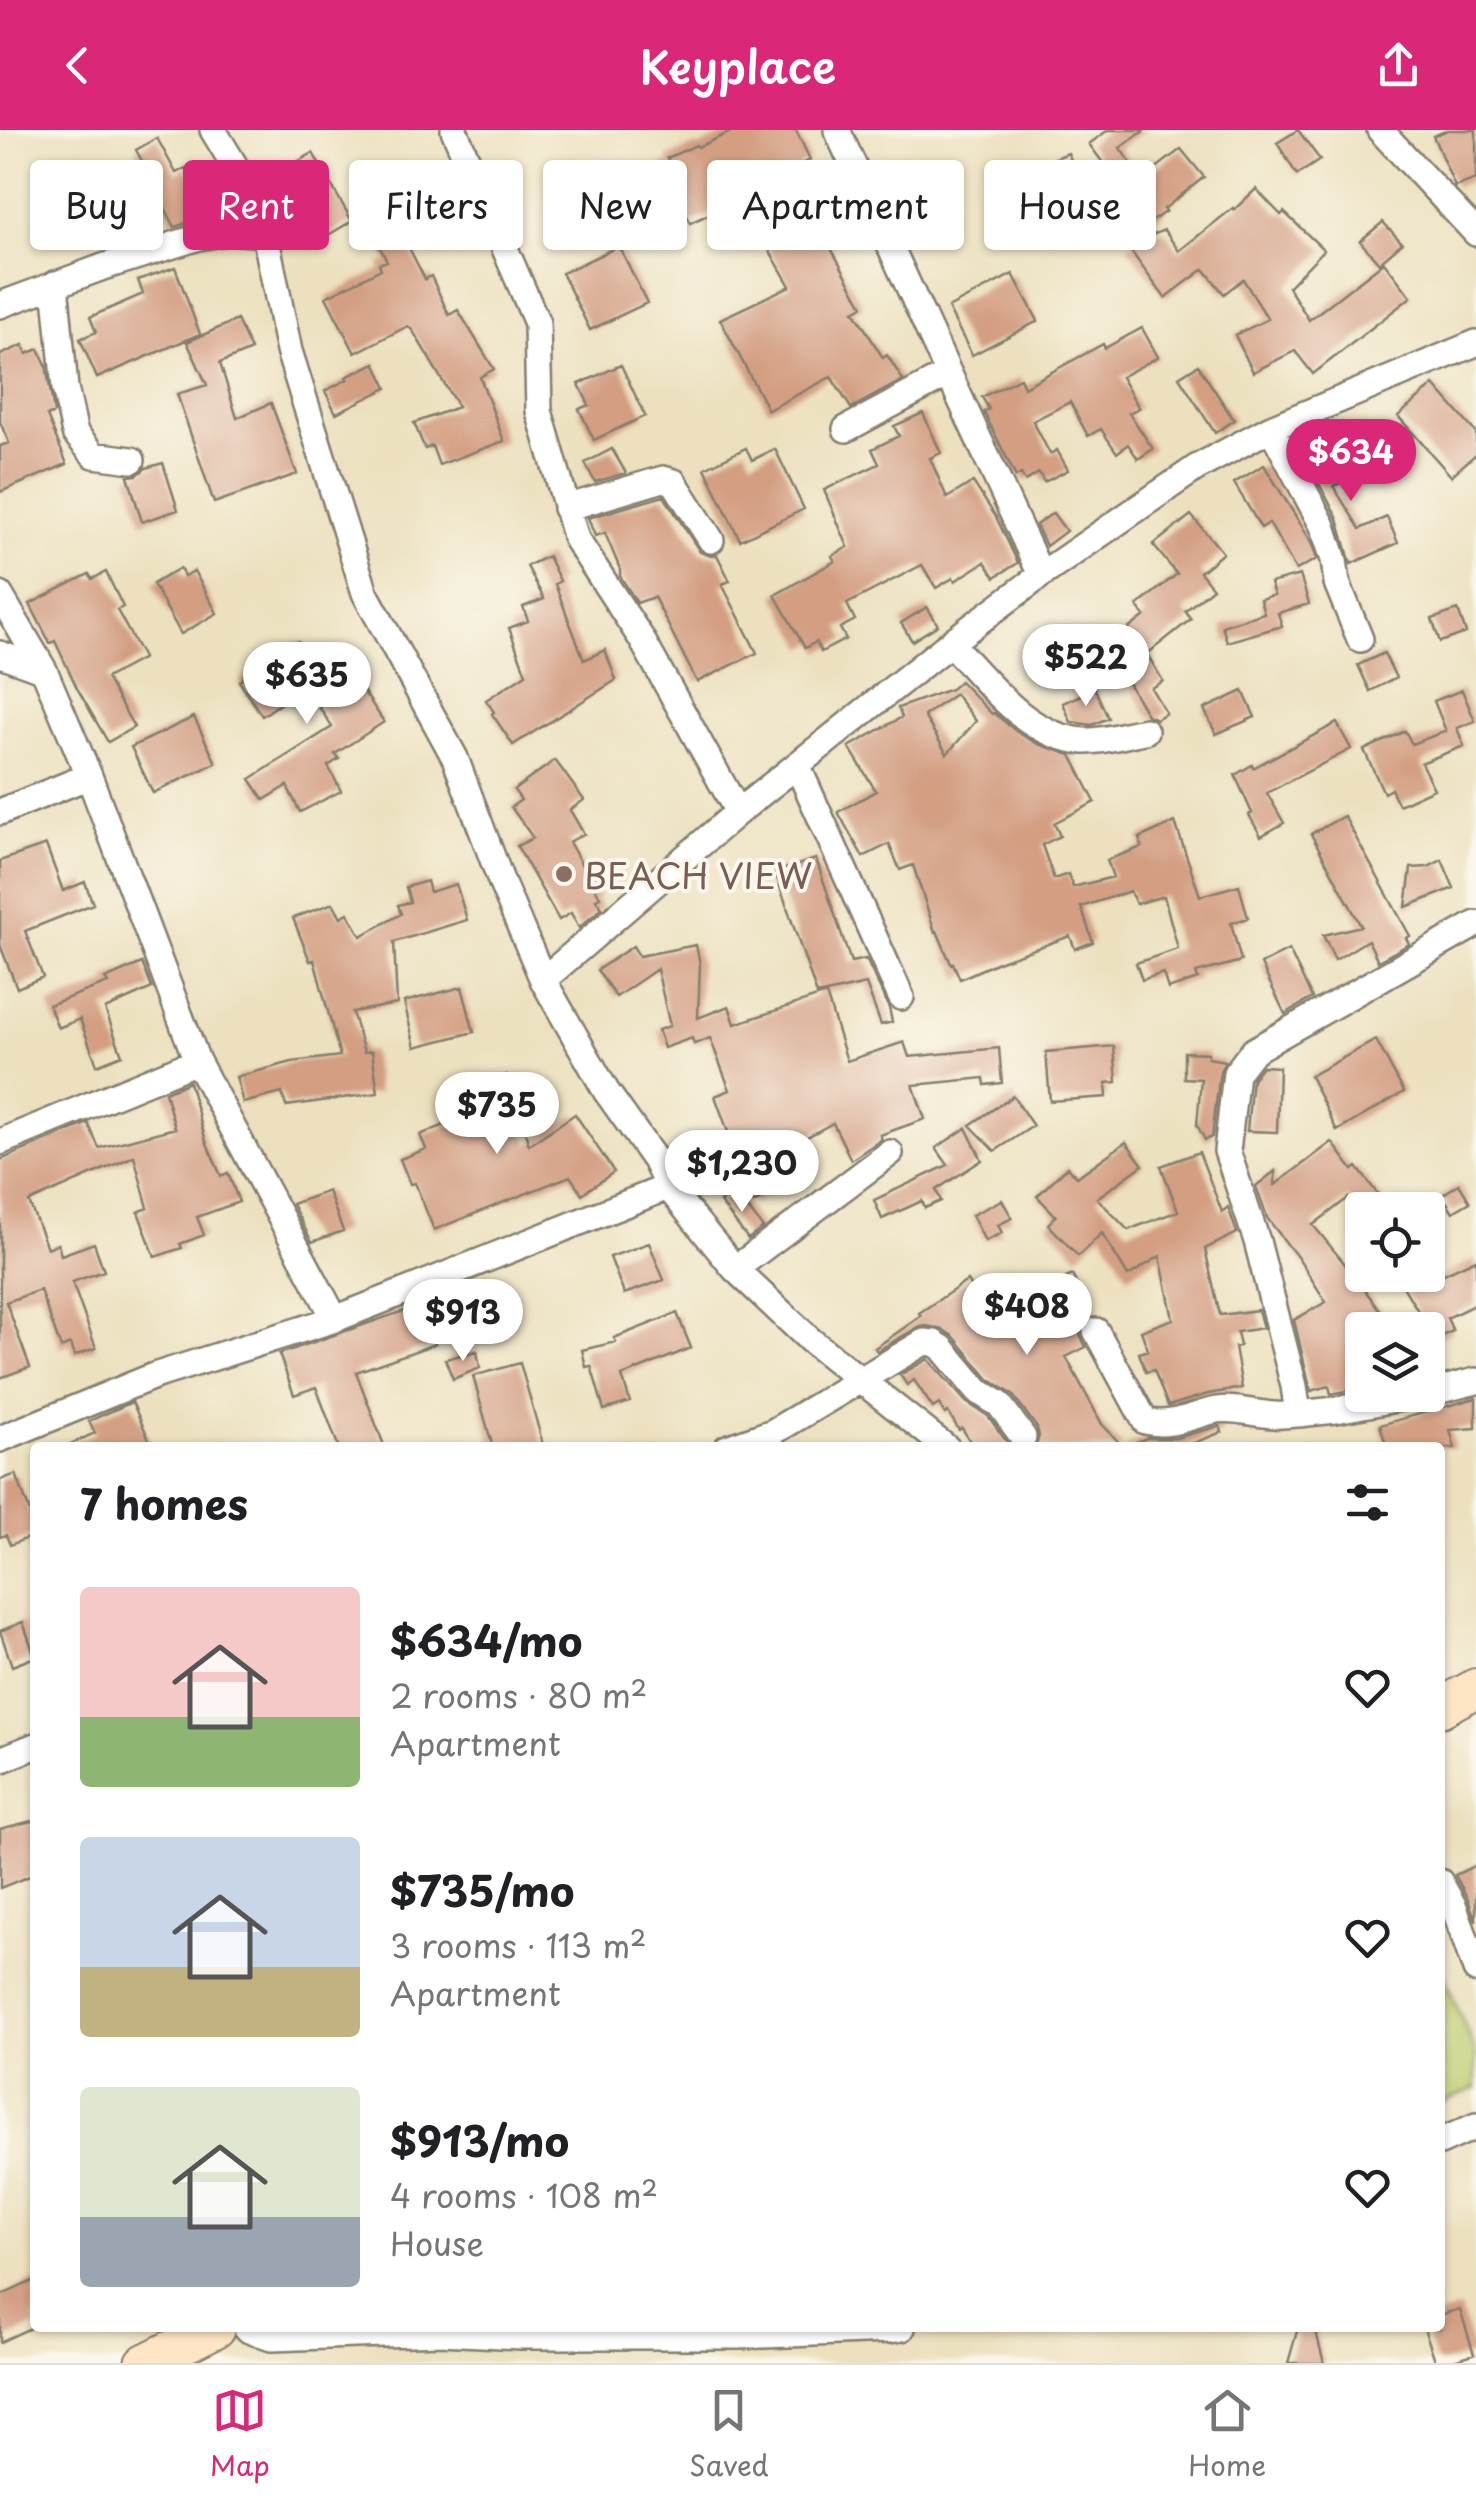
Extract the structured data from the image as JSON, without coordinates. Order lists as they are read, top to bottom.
{
  "places": ["BEACH VIEW"],
  "page": {
    "header": "Keyplace",
    "chip": [
      "Buy",
      "Rent",
      "Filters",
      "New",
      "Apartment",
      "House"
    ],
    "price": [
      "$634",
      "$522",
      "$635",
      "$735",
      "$1,230",
      "$408",
      "$913"
    ],
    "heading": "7 homes",
    "list": [
      {
        "name": "$634/mo",
        "note": "2 rooms · 80 m² · Apartment"
      },
      {
        "name": "$735/mo",
        "note": "3 rooms · 113 m² · Apartment"
      },
      {
        "name": "$913/mo",
        "note": "4 rooms · 108 m² · House"
      }
    ],
    "tabs": ["Map", "Saved", "Home"]
  }
}
